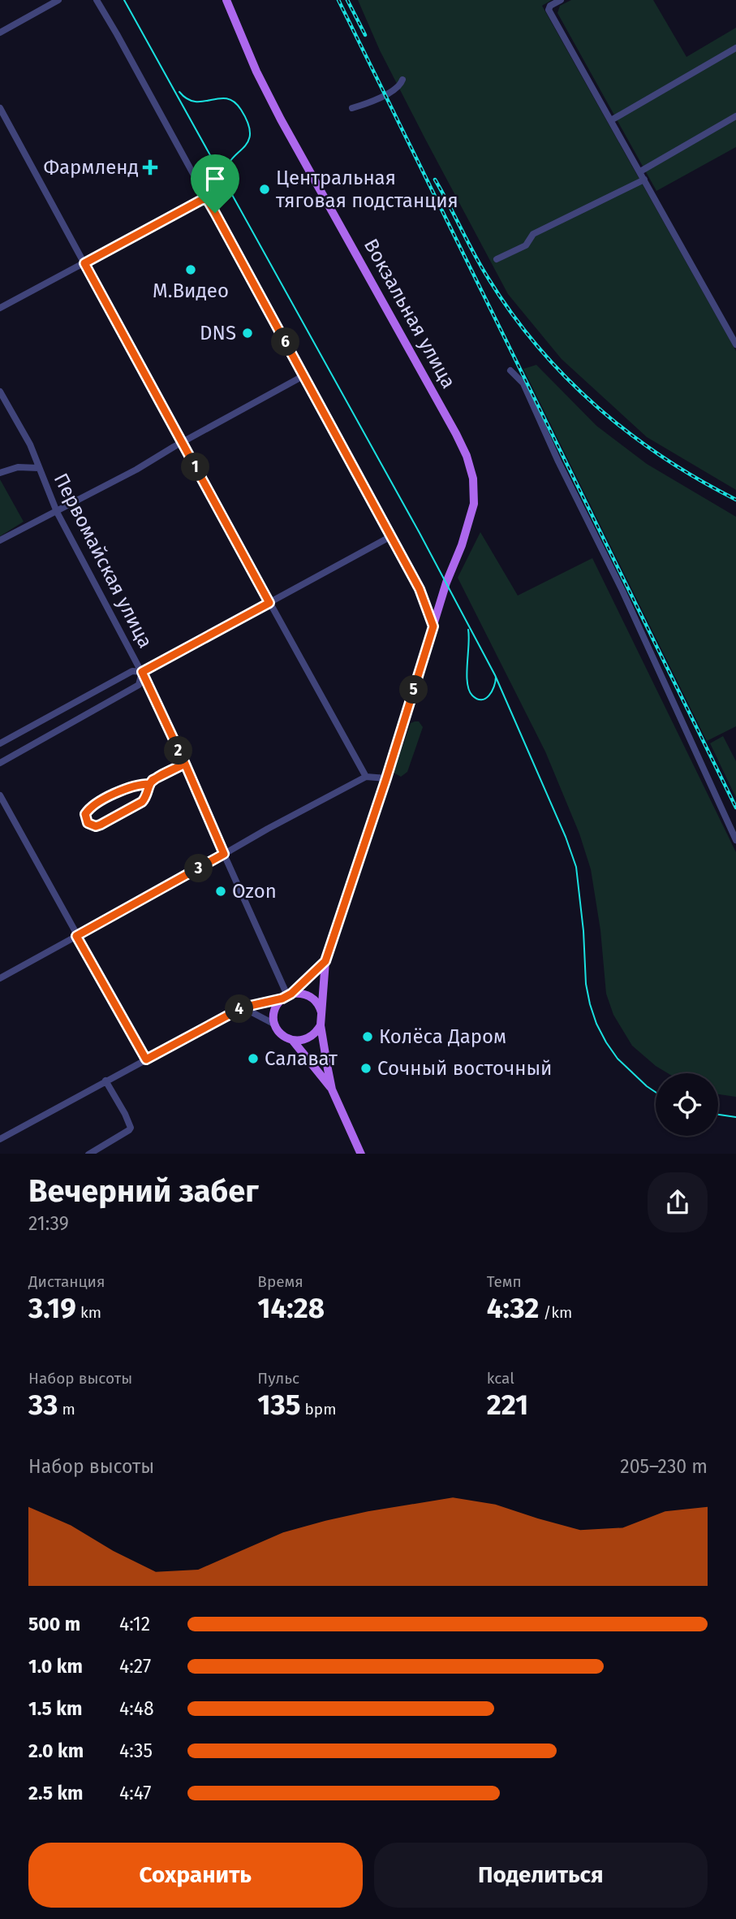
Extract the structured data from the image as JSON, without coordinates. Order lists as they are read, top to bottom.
{
  "streets": {
    "main road": ["Вокзальная улица"],
    "street": ["Первомайская улица"]
  },
  "places": {
    "health": ["Фармленд"],
    "other": [
      "Центральная тяговая подстанция",
      "М.Видео",
      "DNS",
      "Ozon",
      "Колёса Даром",
      "Салават",
      "Сочный восточный"
    ]
  },
  "page": {
    "pins": [
      "6",
      "1",
      "5",
      "2",
      "3",
      "4"
    ],
    "heading": ["Вечерний забег", "21:39"],
    "stats": [
      ["Дистанция", "3.19 km"],
      ["Время", "14:28"],
      ["Темп", "4:32 /km"],
      ["Набор высоты", "33 m"],
      ["Пульс", "135 bpm"],
      ["kcal", "221"]
    ],
    "chart": ["Набор высоты", "205–230 m"],
    "list": [
      {
        "name": "500 m",
        "note": "4:12"
      },
      {
        "name": "1.0 km",
        "note": "4:27"
      },
      {
        "name": "1.5 km",
        "note": "4:48"
      },
      {
        "name": "2.0 km",
        "note": "4:35"
      },
      {
        "name": "2.5 km",
        "note": "4:47"
      }
    ],
    "buttons": ["Сохранить", "Поделиться"]
  }
}
